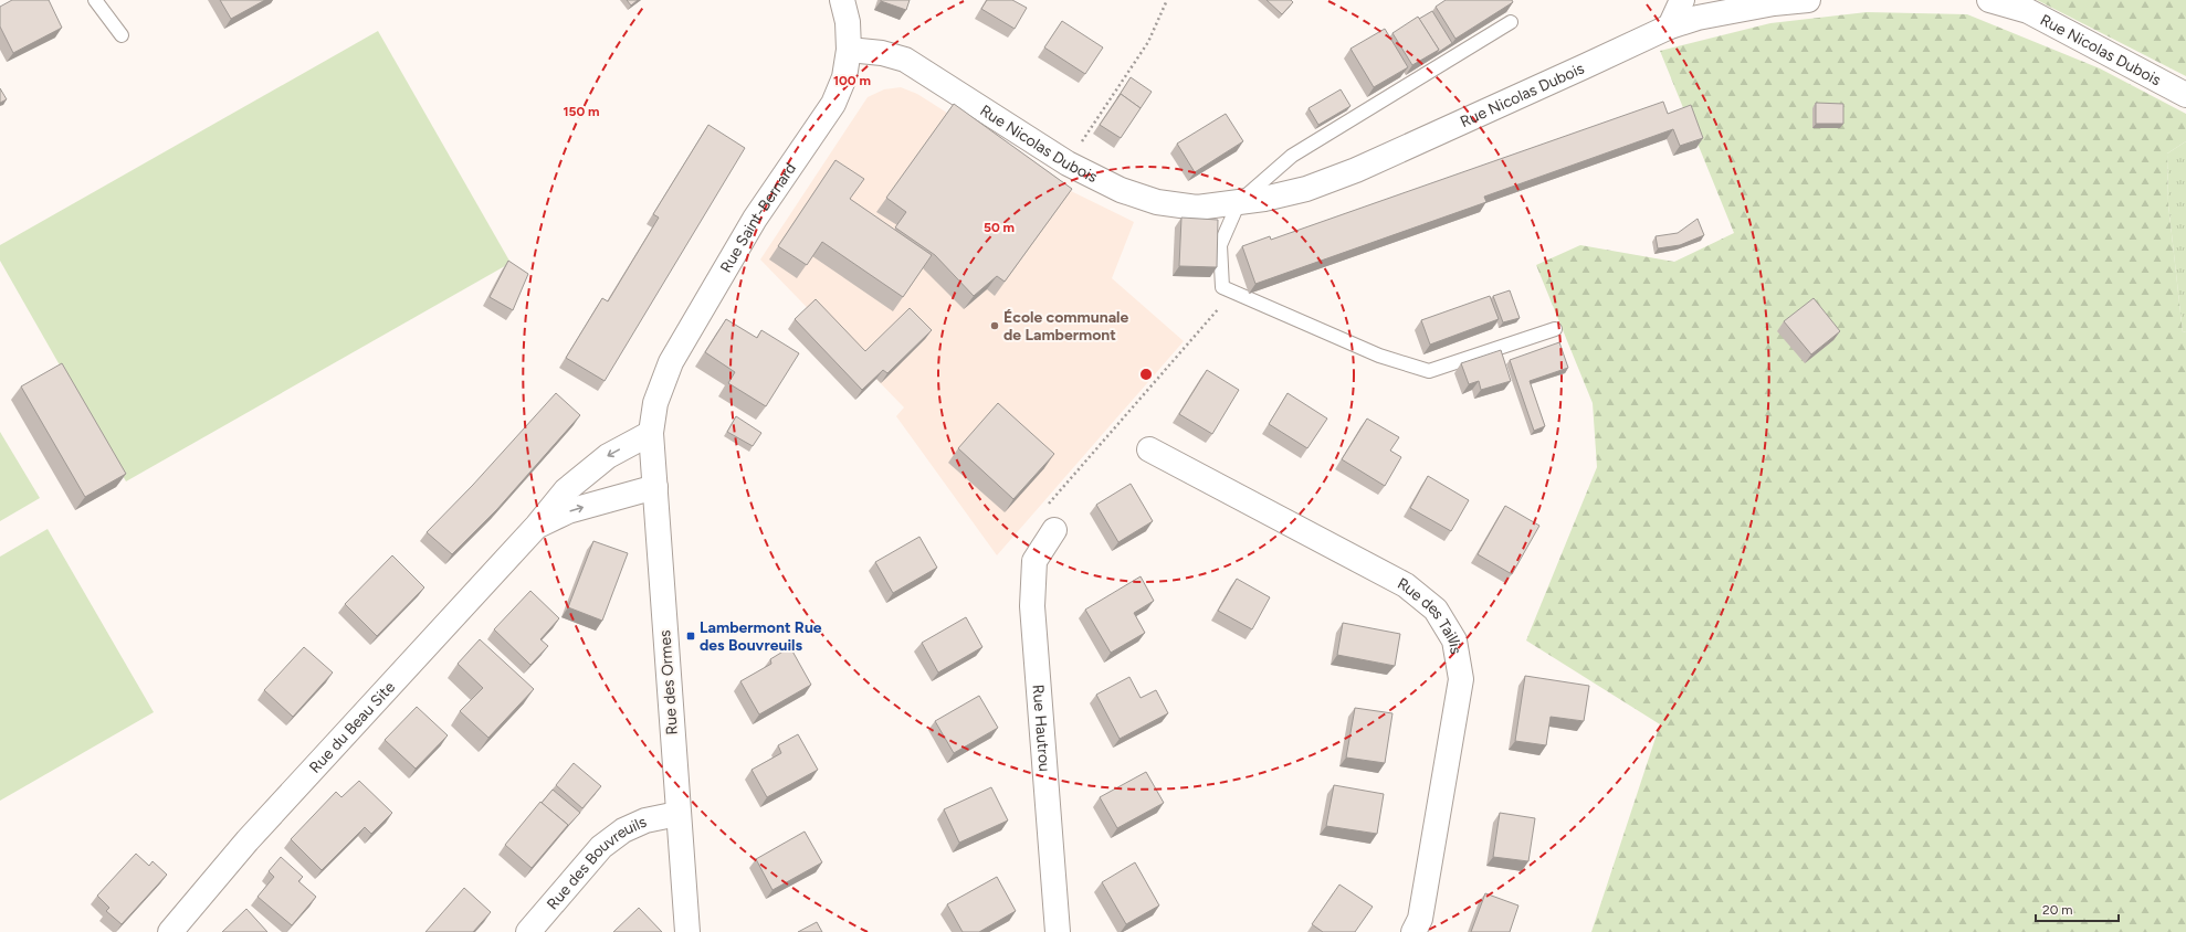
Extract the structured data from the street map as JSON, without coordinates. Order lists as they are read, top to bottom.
{
  "streets": {
    "street": [
      "Rue Nicolas Dubois",
      "Rue Saint-Bernard",
      "Rue des Taillis",
      "Rue des Ormes",
      "Rue du Beau Site",
      "Rue Hautrou",
      "Rue des Bouvreuils"
    ]
  },
  "crossings": [
    ["Rue Nicolas Dubois", "Rue Saint-Bernard"],
    ["Rue Saint-Bernard", "Rue des Ormes"],
    ["Rue Saint-Bernard", "Rue du Beau Site"],
    ["Rue des Ormes", "Rue du Beau Site"],
    ["Rue des Ormes", "Rue des Bouvreuils"]
  ],
  "places": {
    "other": ["École communale de Lambermont"],
    "transit": ["Lambermont Rue des Bouvreuils"]
  },
  "scale_bar": "20 m",
  "rings": ["100 m", "150 m", "50 m"]
}
